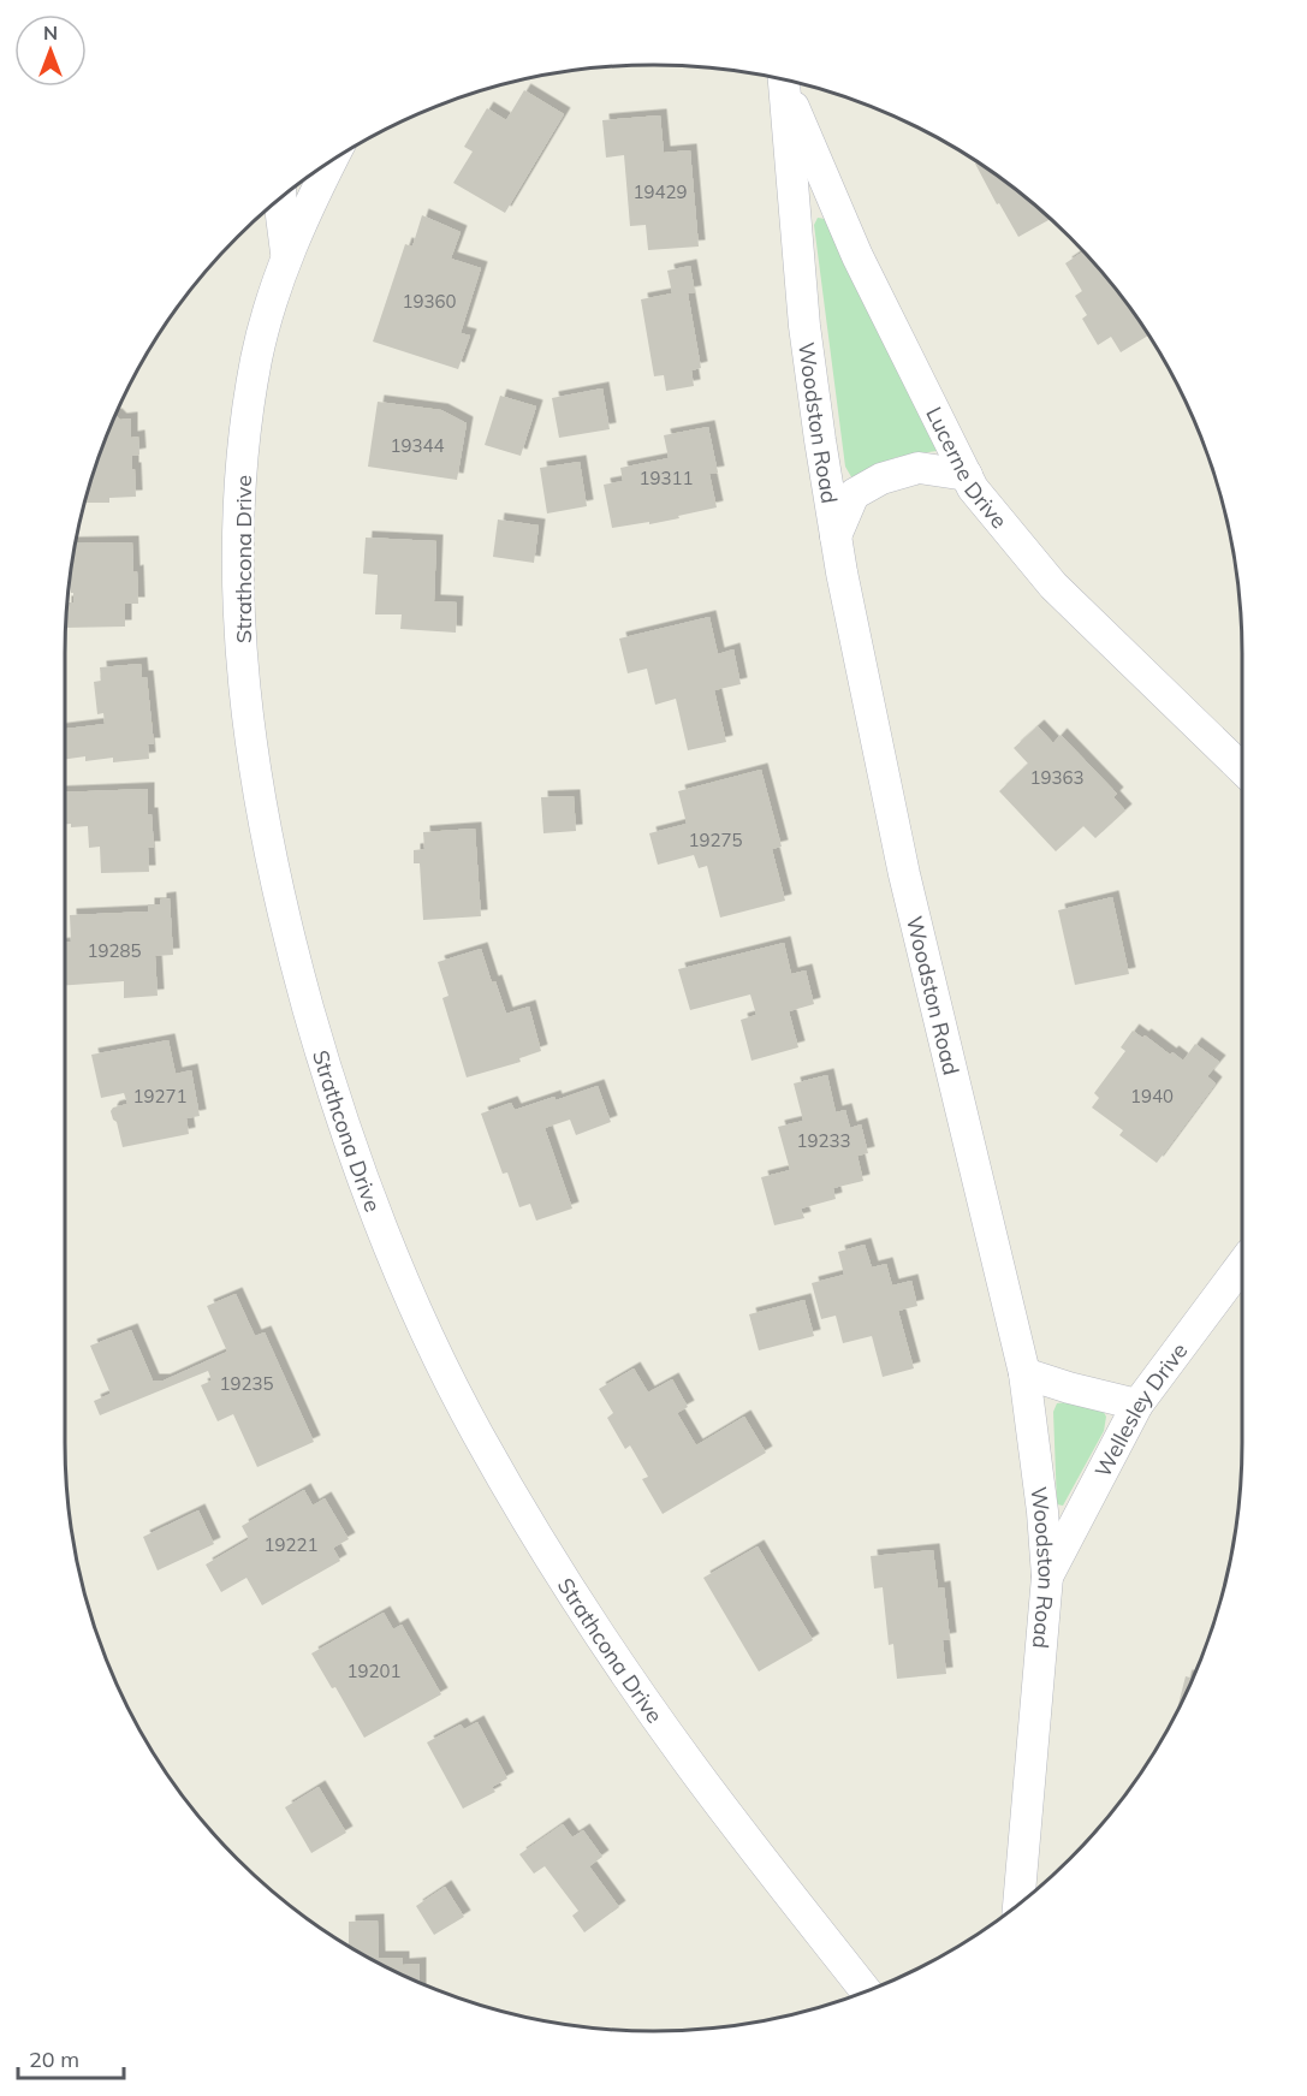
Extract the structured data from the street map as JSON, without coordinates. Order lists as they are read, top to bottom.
{
  "streets": {
    "street": [
      "Woodston Road",
      "Lucerne Drive",
      "Strathcona Drive",
      "Wellesley Drive"
    ]
  },
  "crossings": [
    ["Woodston Road", "Wellesley Drive"]
  ],
  "house_numbers": [
    "19429",
    "19360",
    "19344",
    "19311",
    "19363",
    "19275",
    "19285",
    "19271",
    "1940",
    "19233",
    "19235",
    "19221",
    "19201"
  ],
  "scale_bar": "20 m",
  "north": "top"
}
